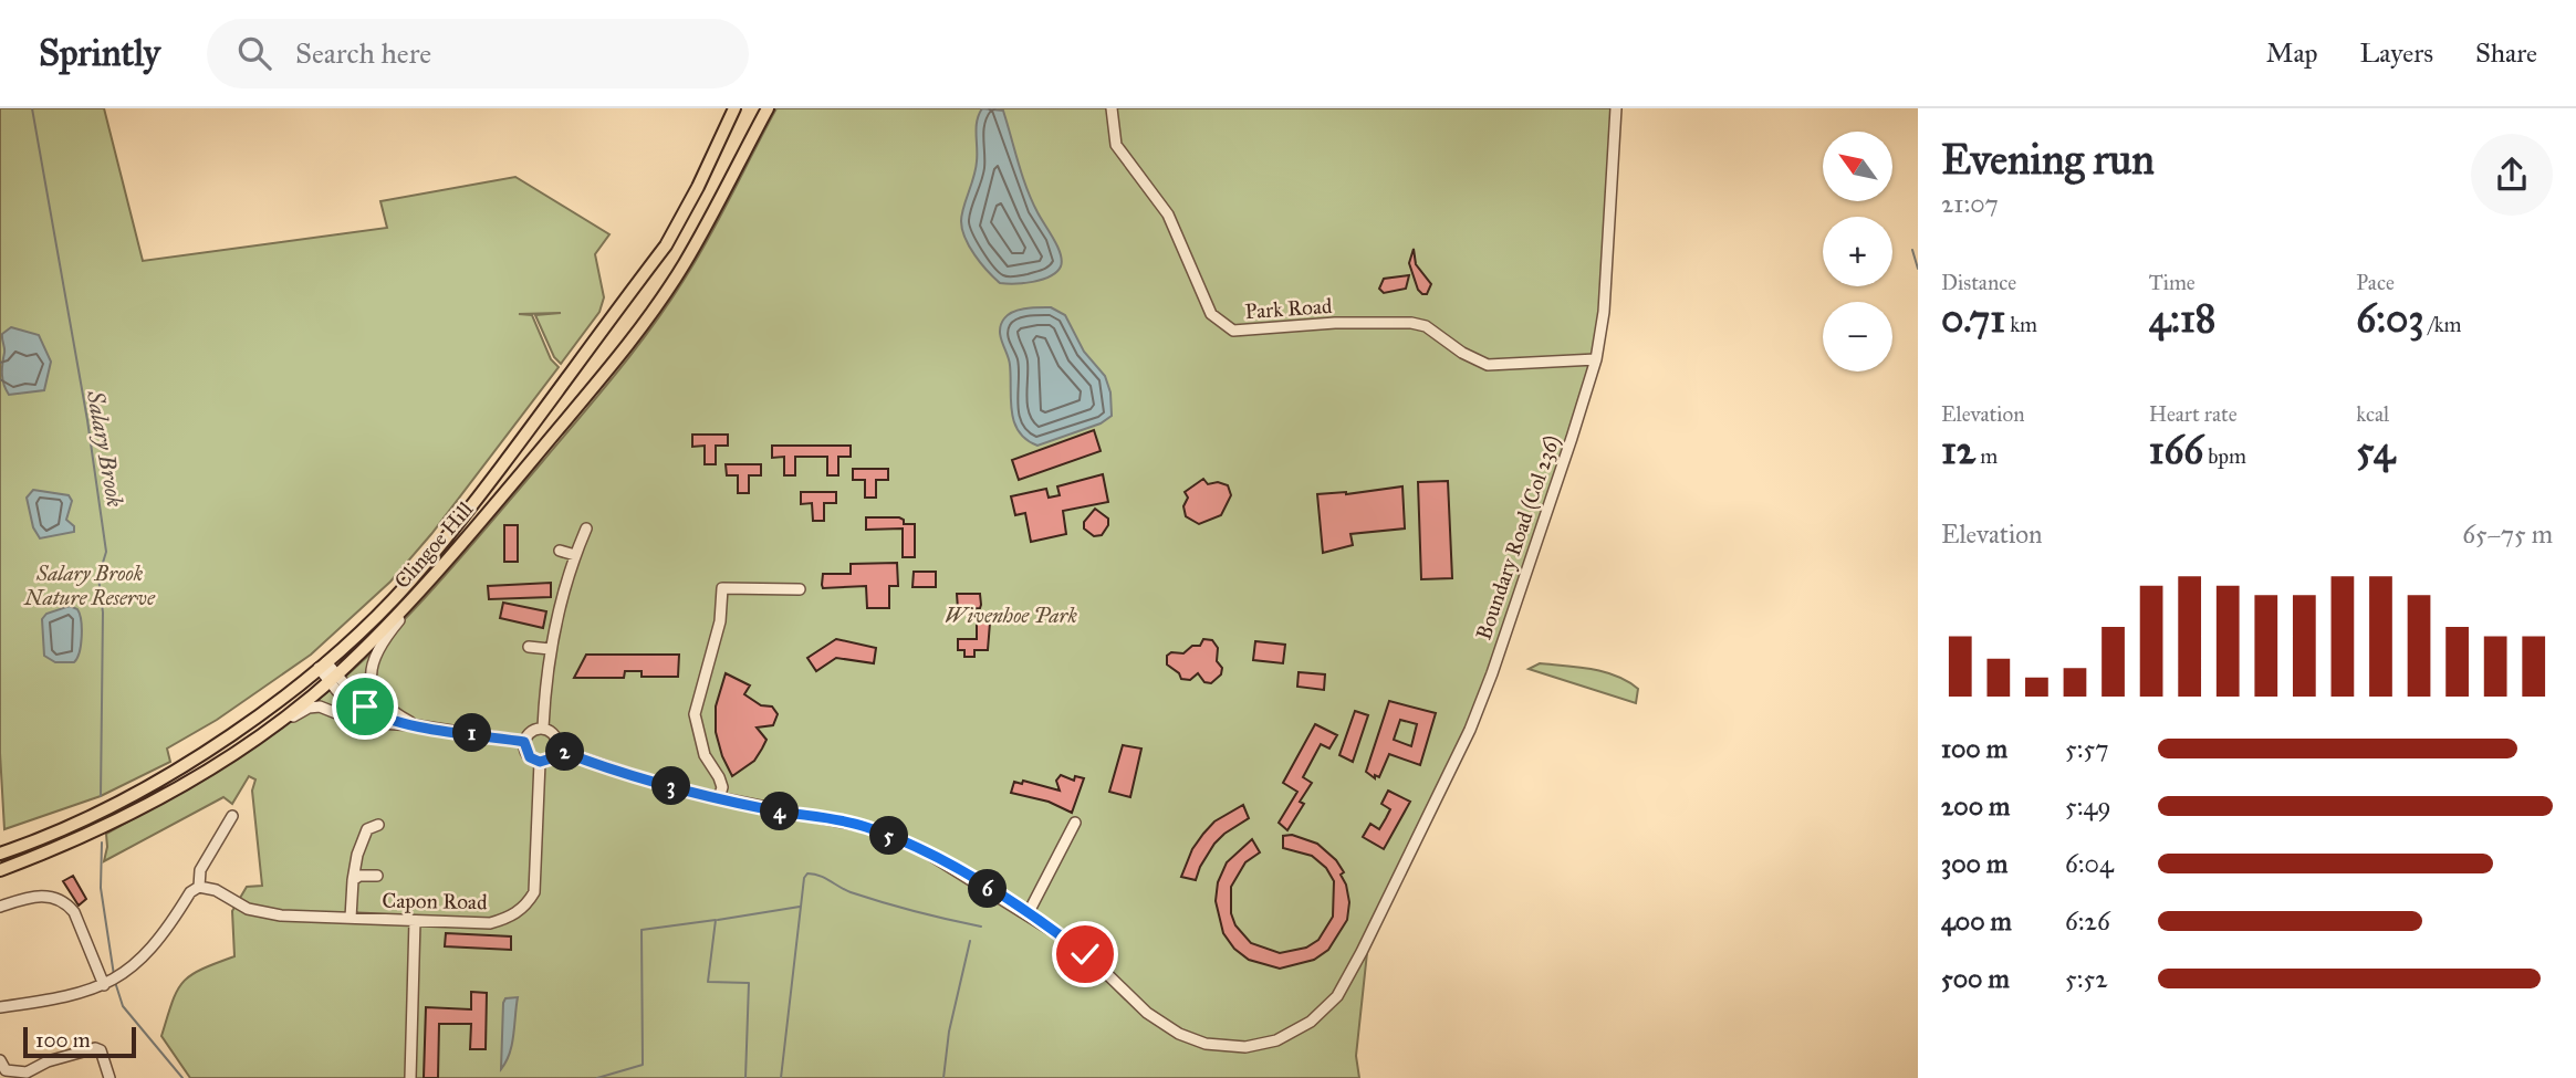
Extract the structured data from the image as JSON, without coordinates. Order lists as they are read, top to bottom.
{
  "streets": {
    "main road": ["Clingoe Hill"],
    "street": ["Park Road", "Boundary Road (Col 236)", "Capon Road"]
  },
  "crossings": [
    ["Park Road", "Boundary Road (Col 236)"],
    ["Boundary Road (Col 236)", "Capon Road"]
  ],
  "water": ["Salary Brook"],
  "parks": ["Salary Brook Nature Reserve", "Wivenhoe Park"],
  "scale_bar": "100 m",
  "north": "top left",
  "page": {
    "header": "Sprintly",
    "search": "Search here",
    "nav": ["Map", "Layers", "Share"],
    "heading": ["Evening run", "21:07"],
    "map_buttons": ["+", "−"],
    "stats": [
      ["Distance", "0.71 km"],
      ["Time", "4:18"],
      ["Pace", "6:03 /km"],
      ["Elevation", "12 m"],
      ["Heart rate", "166 bpm"],
      ["kcal", "54"]
    ],
    "chart": ["Elevation", "65–75 m"],
    "pins": [
      "1",
      "2",
      "3",
      "4",
      "5",
      "6"
    ],
    "list": [
      {
        "name": "100 m",
        "note": "5:57"
      },
      {
        "name": "200 m",
        "note": "5:49"
      },
      {
        "name": "300 m",
        "note": "6:04"
      },
      {
        "name": "400 m",
        "note": "6:26"
      },
      {
        "name": "500 m",
        "note": "5:52"
      }
    ],
    "scale": "100 m"
  }
}
